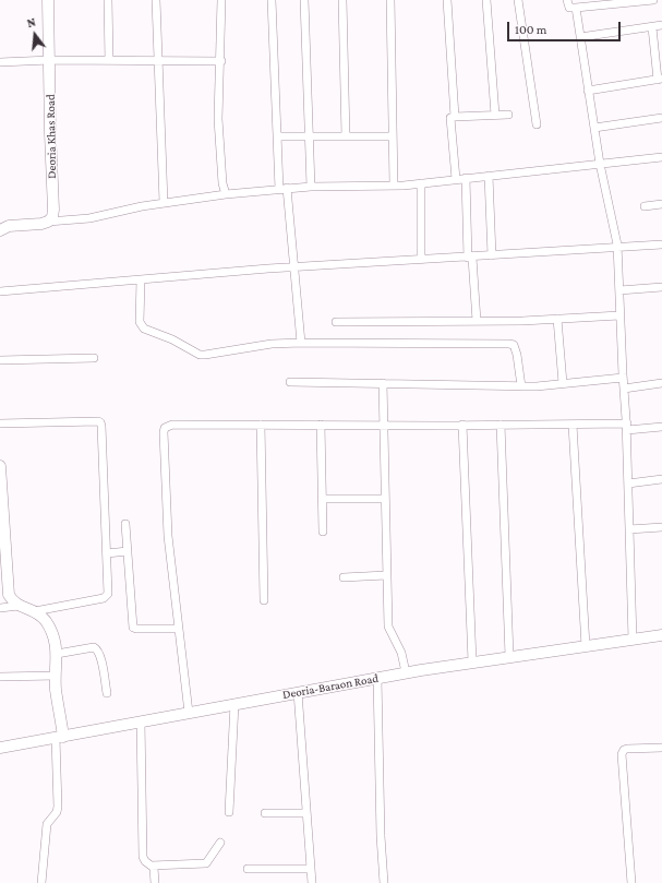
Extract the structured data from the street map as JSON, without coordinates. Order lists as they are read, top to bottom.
{
  "streets": {
    "street": ["Deoria Khas Road", "Deoria-Baraon Road"]
  },
  "scale_bar": "100 m",
  "north": "top"
}
